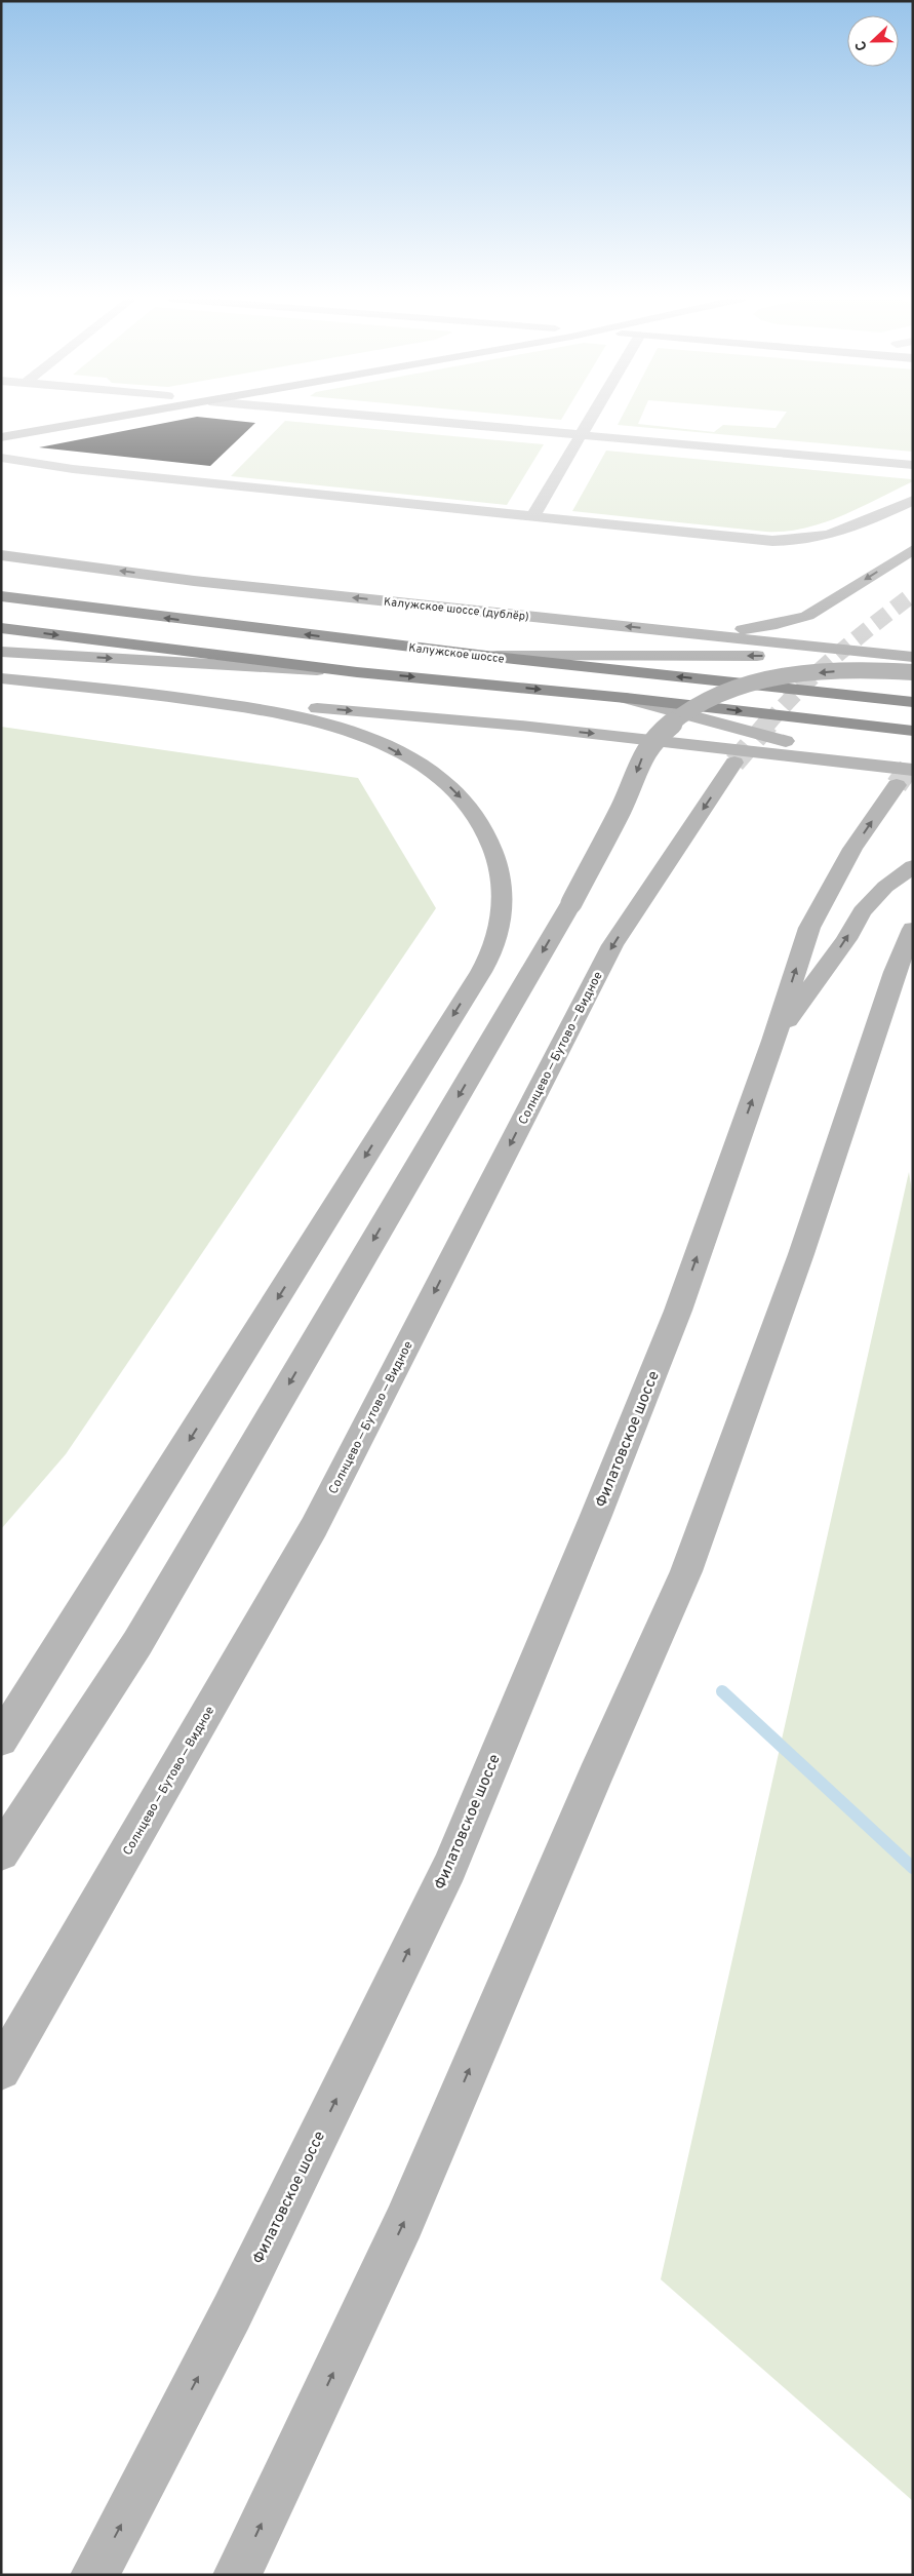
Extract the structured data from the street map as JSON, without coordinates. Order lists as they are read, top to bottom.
{
  "streets": {
    "highway": ["Калужское шоссе"],
    "main road": ["Калужское шоссе (дублёр)", "Солнцево — Бутово — Видное", "Филатовское шоссе"]
  },
  "north": "left"
}
